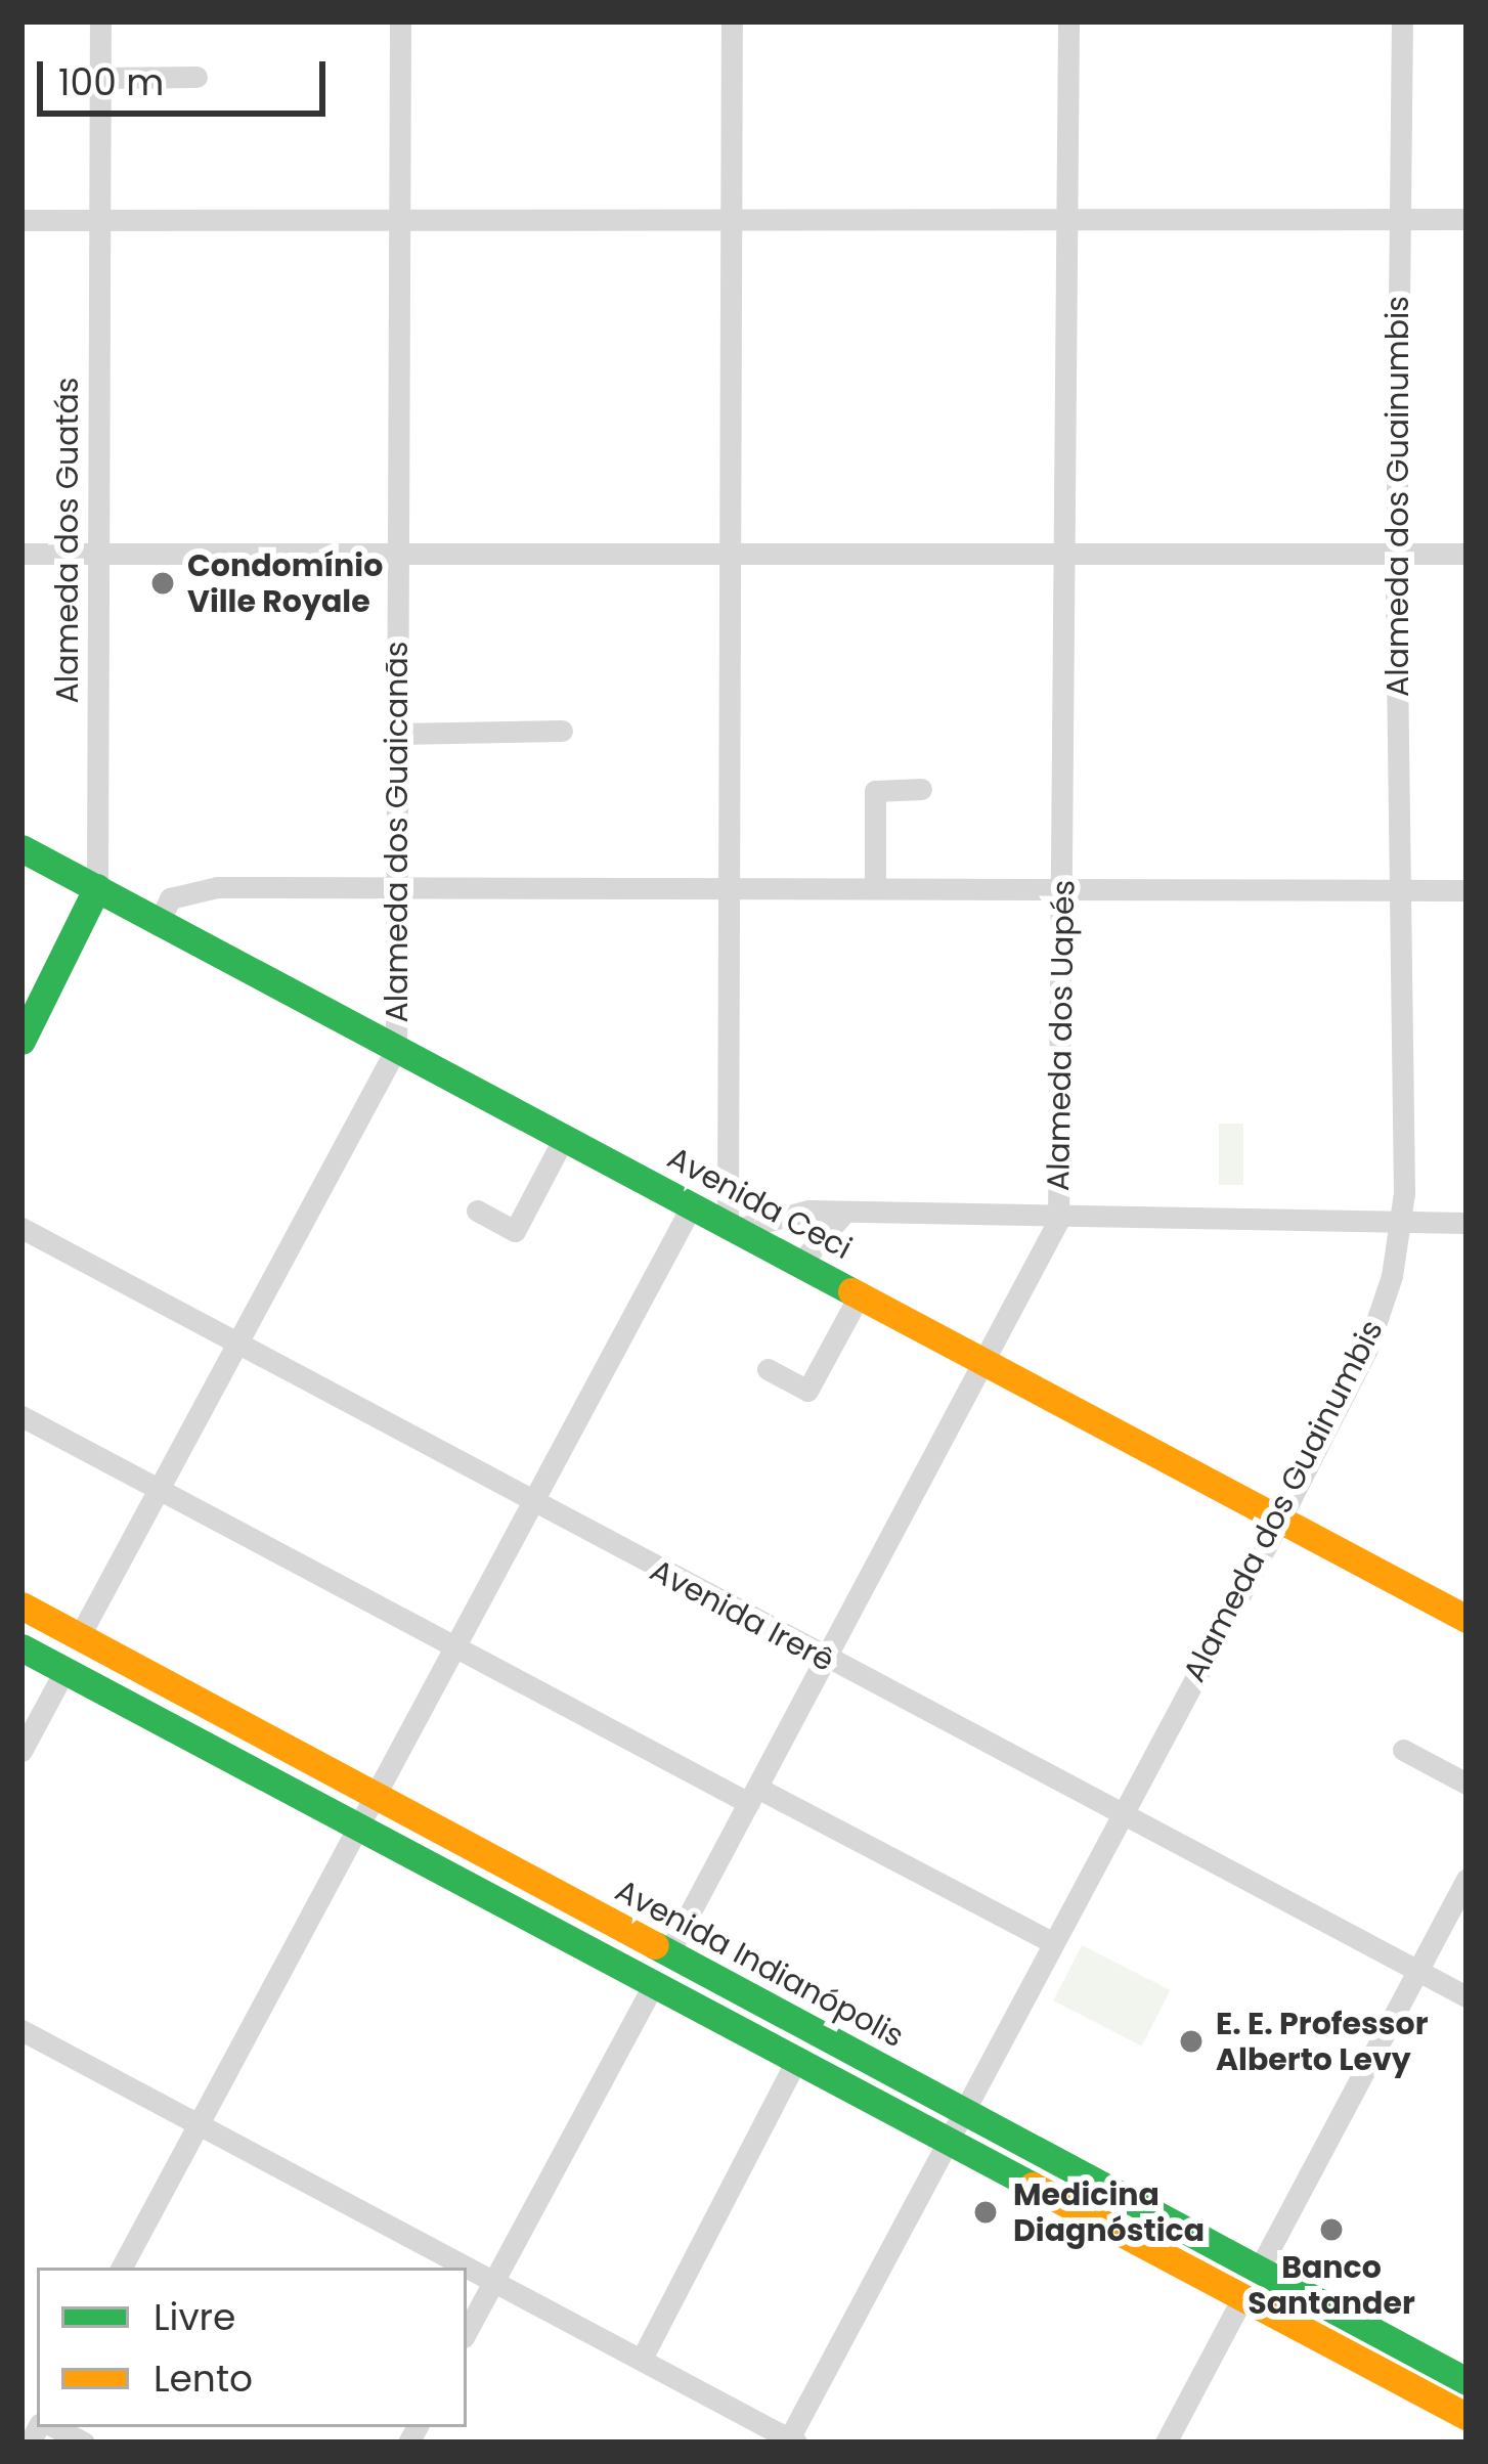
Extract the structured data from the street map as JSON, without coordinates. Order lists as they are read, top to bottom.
{
  "streets": {
    "main road": ["Alameda dos Guatás", "Avenida Ceci", "Avenida Indianópolis"],
    "street": [
      "Alameda dos Guainumbis",
      "Alameda dos Guaicanãs",
      "Alameda dos Uapés",
      "Avenida Irerê"
    ]
  },
  "crossings": [
    ["Alameda dos Guainumbis", "Avenida Ceci"],
    ["Alameda dos Guainumbis", "Avenida Irerê"],
    ["Alameda dos Guainumbis", "Avenida Indianópolis"],
    ["Alameda dos Guatás", "Avenida Ceci"],
    ["Alameda dos Guaicanãs", "Avenida Ceci"],
    ["Alameda dos Guaicanãs", "Avenida Irerê"],
    ["Alameda dos Guaicanãs", "Avenida Indianópolis"],
    ["Alameda dos Uapés", "Avenida Ceci"],
    ["Alameda dos Uapés", "Avenida Irerê"],
    ["Alameda dos Uapés", "Avenida Indianópolis"]
  ],
  "places": [
    "Condomínio Ville Royale",
    "E. E. Professor Alberto Levy",
    "Medicina Diagnóstica",
    "Banco Santander"
  ],
  "legend": ["Livre", "Lento"],
  "scale_bar": "100 m"
}
